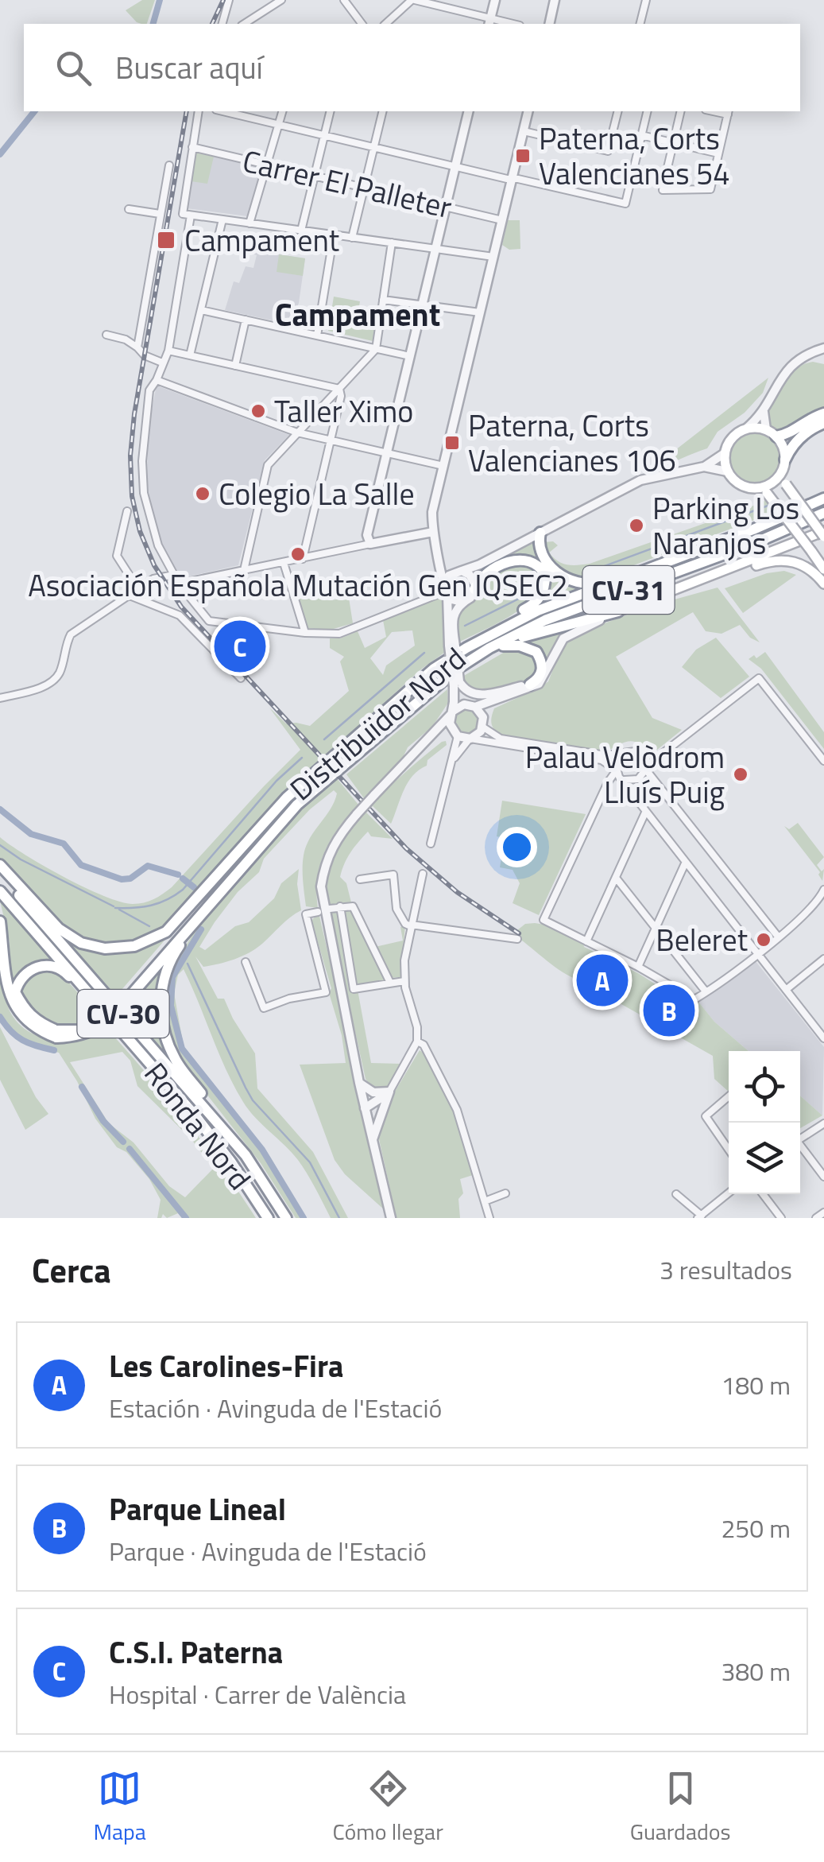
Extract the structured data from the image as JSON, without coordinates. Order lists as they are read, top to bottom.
{
  "streets": {
    "highway": [
      "CV-31",
      "Distribuïdor Nord",
      "CV-30",
      "Ronda Nord"
    ],
    "street": ["Carrer El Palleter"]
  },
  "districts": ["Campament"],
  "places": {
    "transit": ["Paterna, Corts Valencianes 54", "Campament", "Paterna, Corts Valencianes 106"],
    "other": [
      "Taller Ximo",
      "Colegio La Salle",
      "Parking Los Naranjos",
      "Asociación Española Mutación Gen IQSEC2",
      "Palau Velòdrom Lluís Puig",
      "Beleret"
    ]
  },
  "page": {
    "search": "Buscar aquí",
    "pins": ["C", "A", "B"],
    "heading": ["Cerca", "3 resultados"],
    "list": [
      {
        "mark": "A",
        "name": "Les Carolines-Fira",
        "note": "Estación · Avinguda de l'Estació",
        "value": "180 m"
      },
      {
        "mark": "B",
        "name": "Parque Lineal",
        "note": "Parque · Avinguda de l'Estació",
        "value": "250 m"
      },
      {
        "mark": "C",
        "name": "C.S.I. Paterna",
        "note": "Hospital · Carrer de València",
        "value": "380 m"
      }
    ],
    "nav": ["Mapa", "Cómo llegar", "Guardados"]
  }
}
